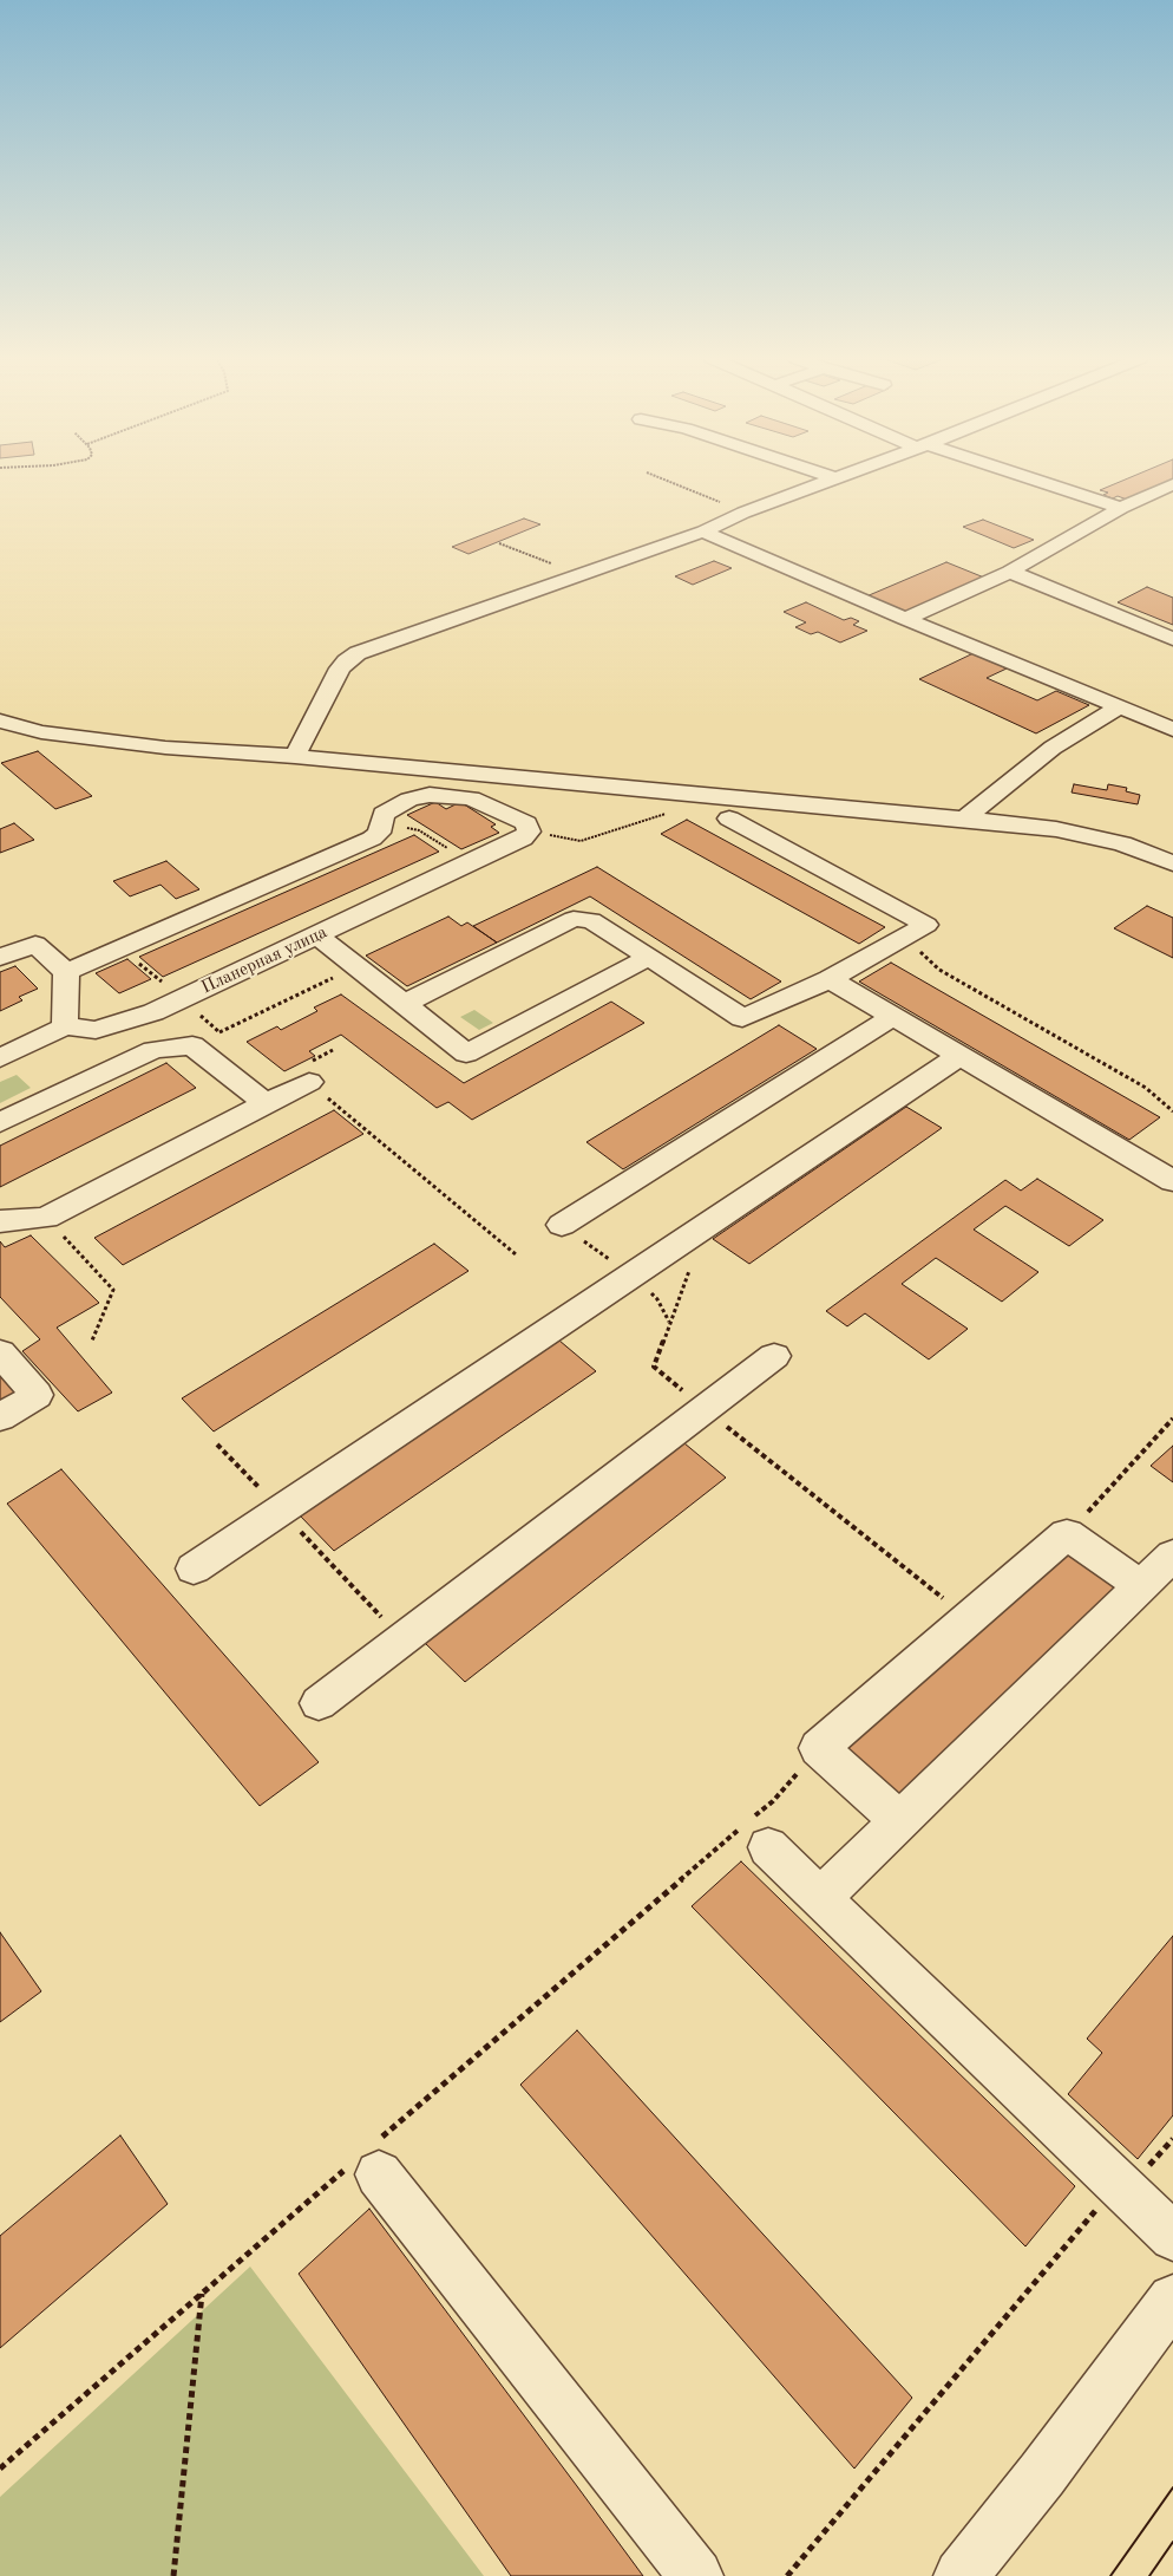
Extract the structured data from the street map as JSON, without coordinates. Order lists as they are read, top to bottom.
{
  "streets": {
    "street": ["Планерная улица"]
  }
}
